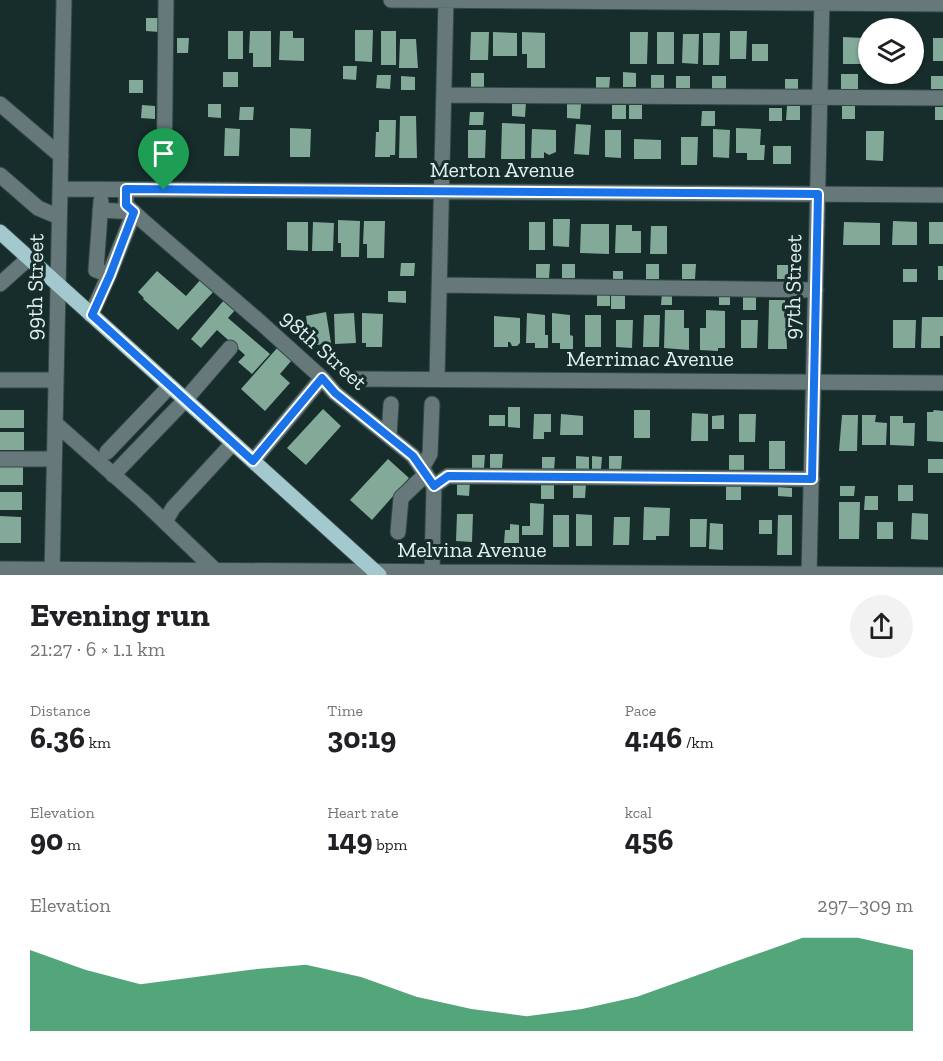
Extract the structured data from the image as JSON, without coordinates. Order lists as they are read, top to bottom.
{
  "streets": {
    "street": [
      "Merton Avenue",
      "99th Street",
      "97th Street",
      "98th Street",
      "Merrimac Avenue",
      "Melvina Avenue"
    ]
  },
  "crossings": [
    ["Merton Avenue", "99th Street"],
    ["Merton Avenue", "97th Street"],
    ["Merton Avenue", "98th Street"],
    ["99th Street", "Melvina Avenue"],
    ["97th Street", "Merrimac Avenue"],
    ["97th Street", "Melvina Avenue"]
  ],
  "page": {
    "heading": ["Evening run", "21:27 · 6 × 1.1 km"],
    "stats": [
      ["Distance", "6.36 km"],
      ["Time", "30:19"],
      ["Pace", "4:46 /km"],
      ["Elevation", "90 m"],
      ["Heart rate", "149 bpm"],
      ["kcal", "456"]
    ],
    "chart": ["Elevation", "297–309 m"]
  }
}
